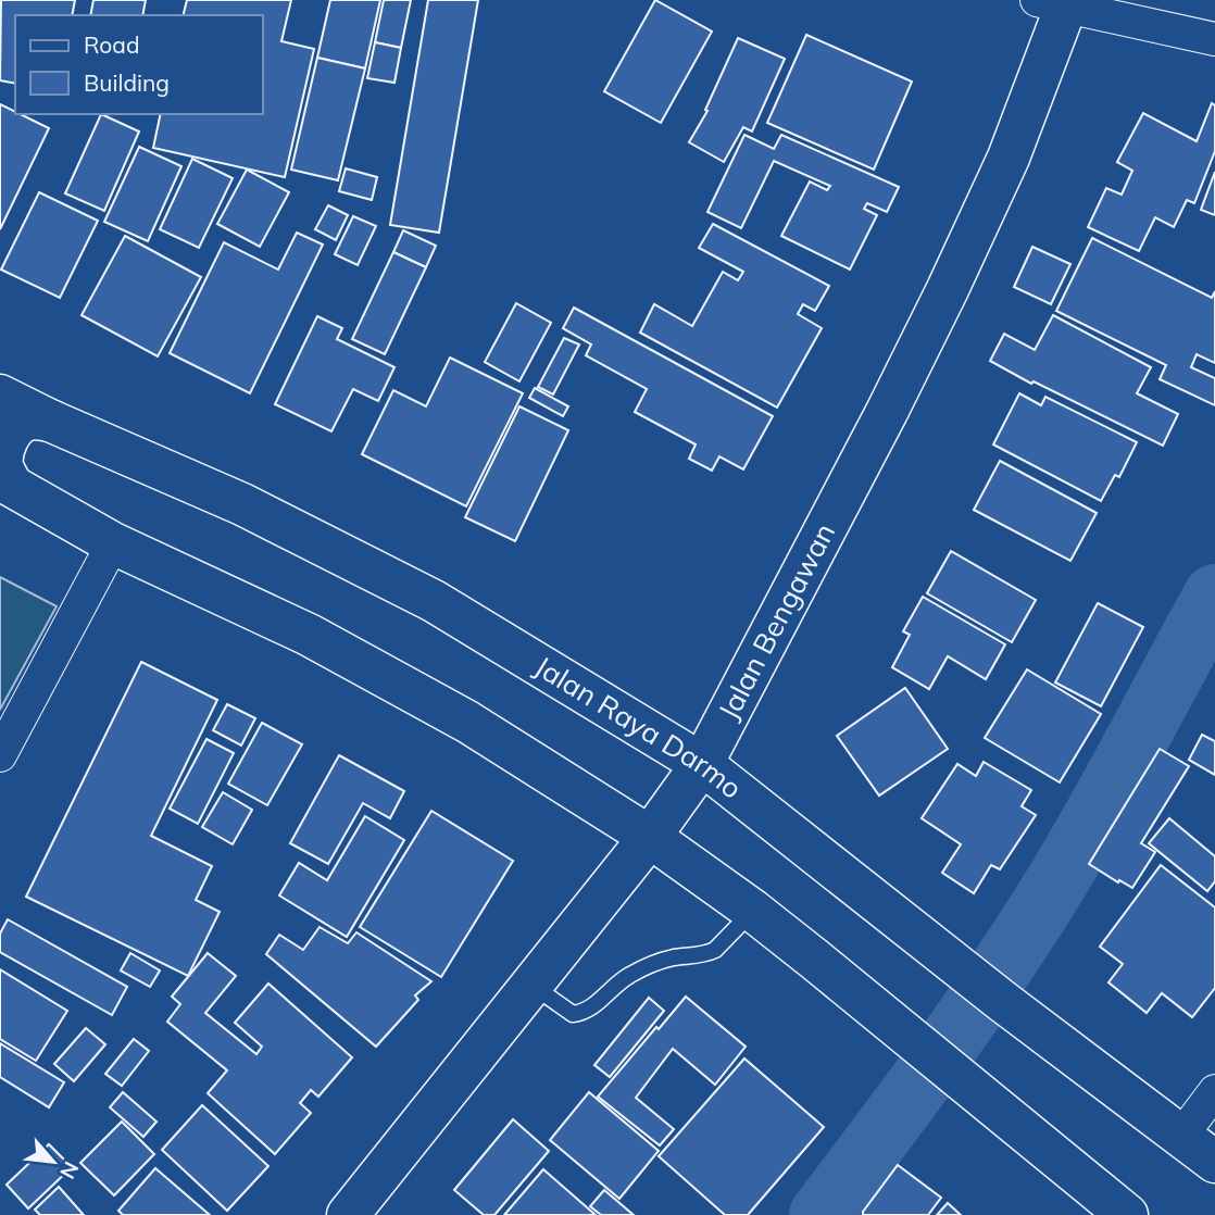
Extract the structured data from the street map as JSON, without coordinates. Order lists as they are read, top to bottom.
{
  "streets": {
    "main road": ["Jalan Bengawan", "Jalan Raya Darmo"]
  },
  "crossings": [
    ["Jalan Bengawan", "Jalan Raya Darmo"]
  ],
  "legend": ["Road", "Building"],
  "north": "bottom right"
}
